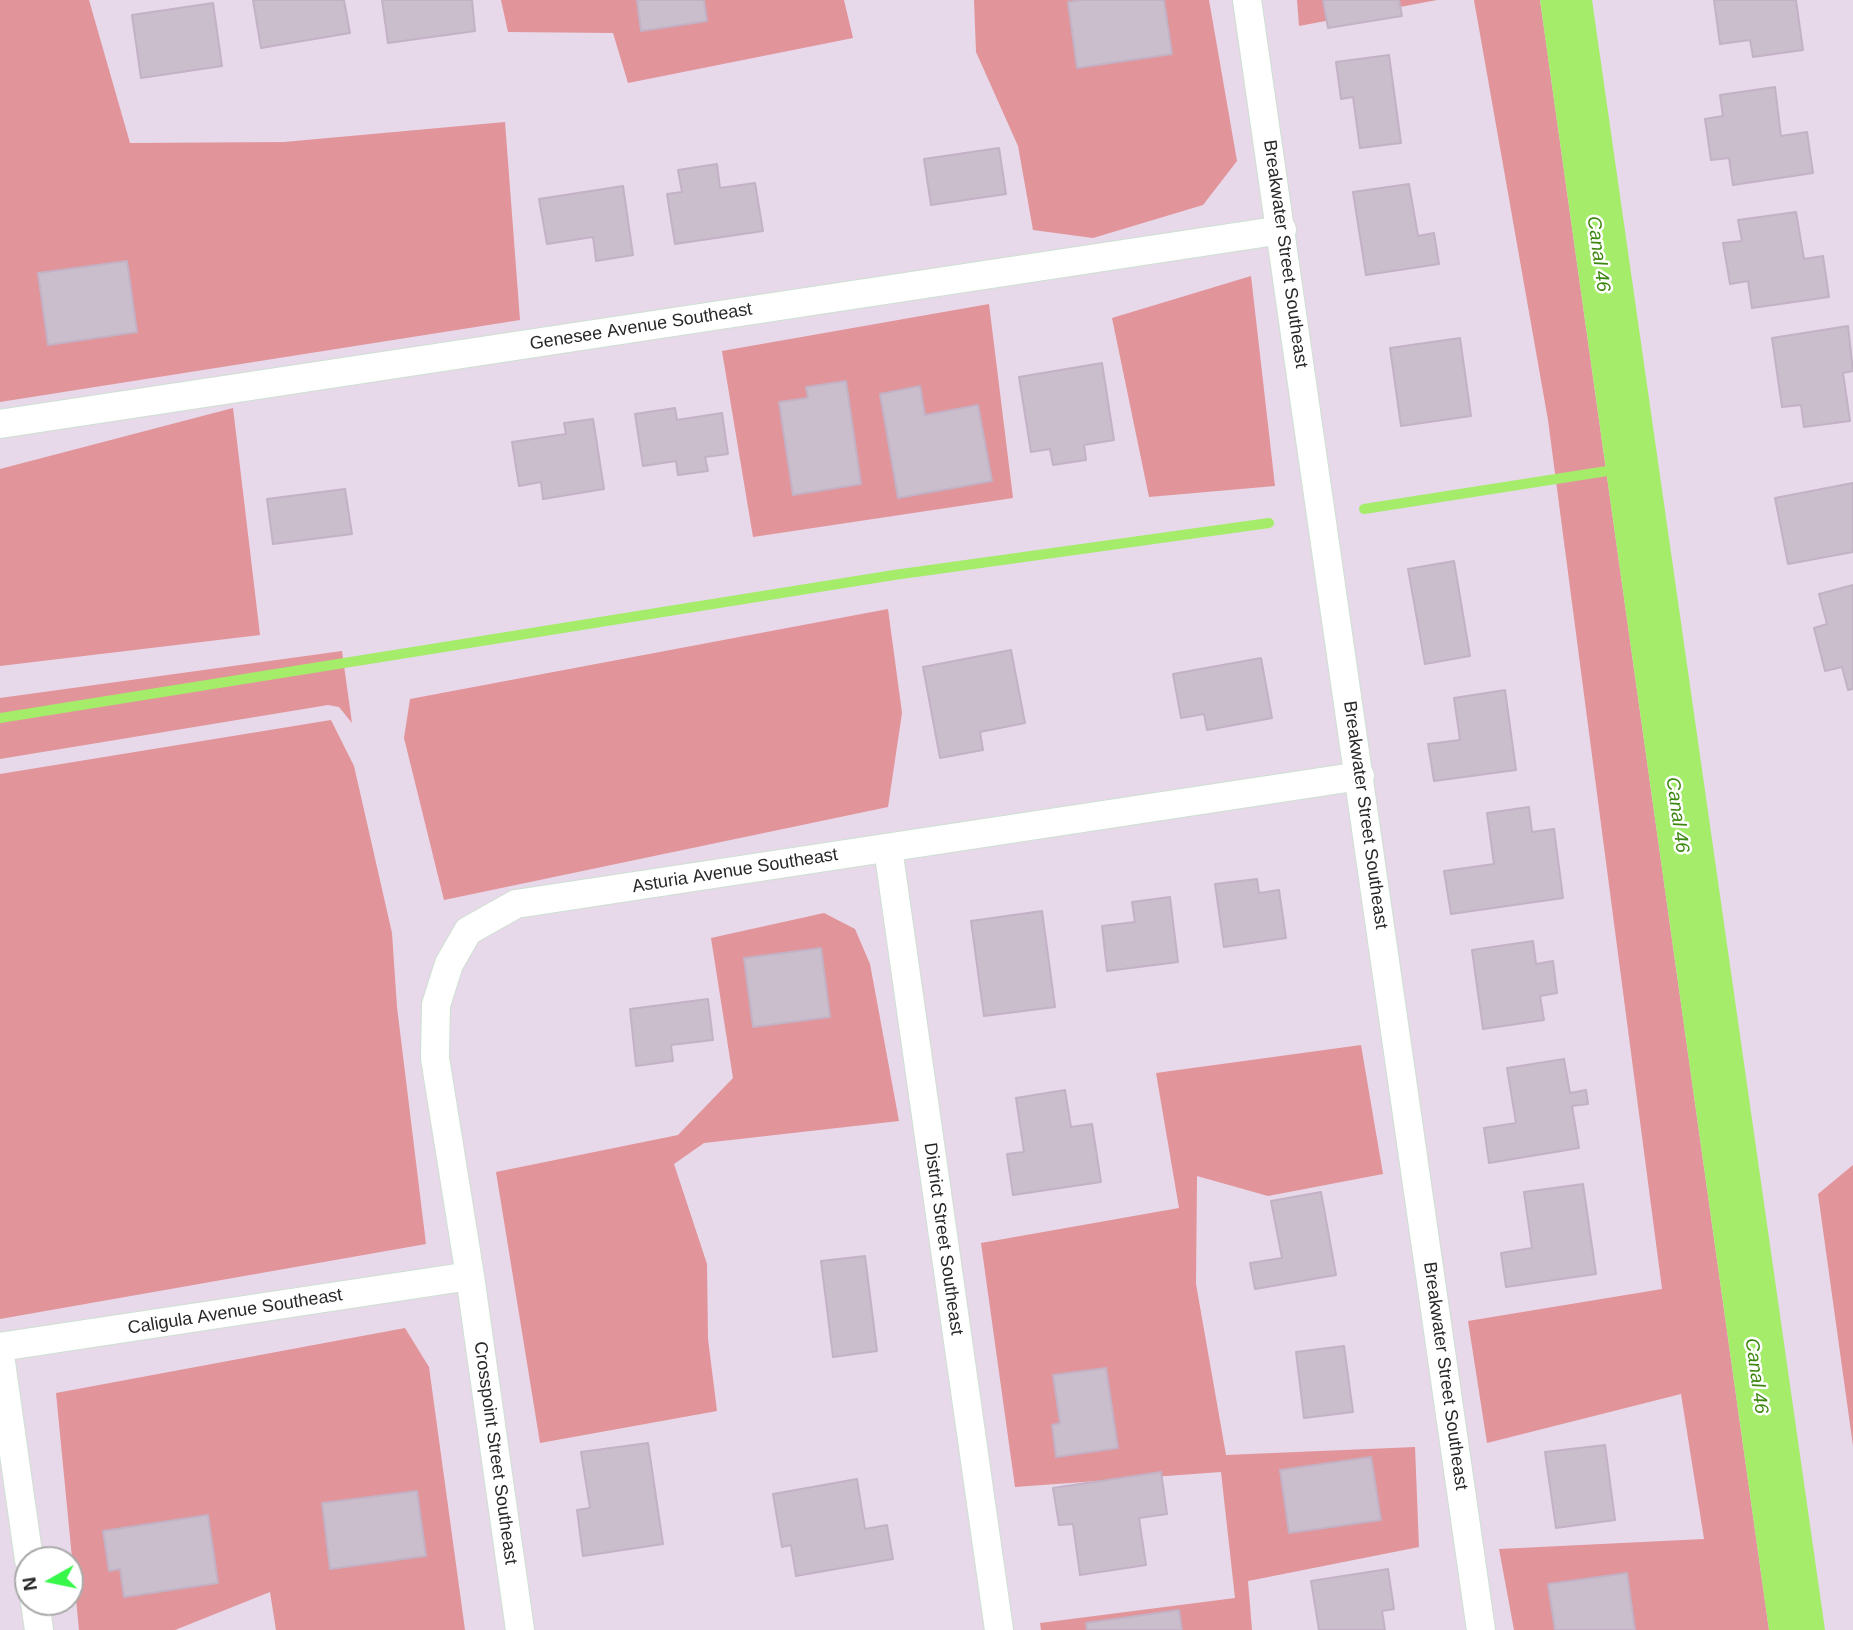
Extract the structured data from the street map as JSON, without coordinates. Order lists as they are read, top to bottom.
{
  "streets": {
    "street": [
      "Breakwater Street Southeast",
      "Genesee Avenue Southeast",
      "Asturia Avenue Southeast",
      "District Street Southeast",
      "Caligula Avenue Southeast",
      "Crosspoint Street Southeast"
    ]
  },
  "crossings": [
    ["Breakwater Street Southeast", "Genesee Avenue Southeast"],
    ["Breakwater Street Southeast", "Asturia Avenue Southeast"],
    ["Asturia Avenue Southeast", "District Street Southeast"],
    ["Asturia Avenue Southeast", "Caligula Avenue Southeast"],
    ["Asturia Avenue Southeast", "Crosspoint Street Southeast"],
    ["Caligula Avenue Southeast", "Crosspoint Street Southeast"]
  ],
  "water": ["Canal 46"],
  "north": "left"
}
